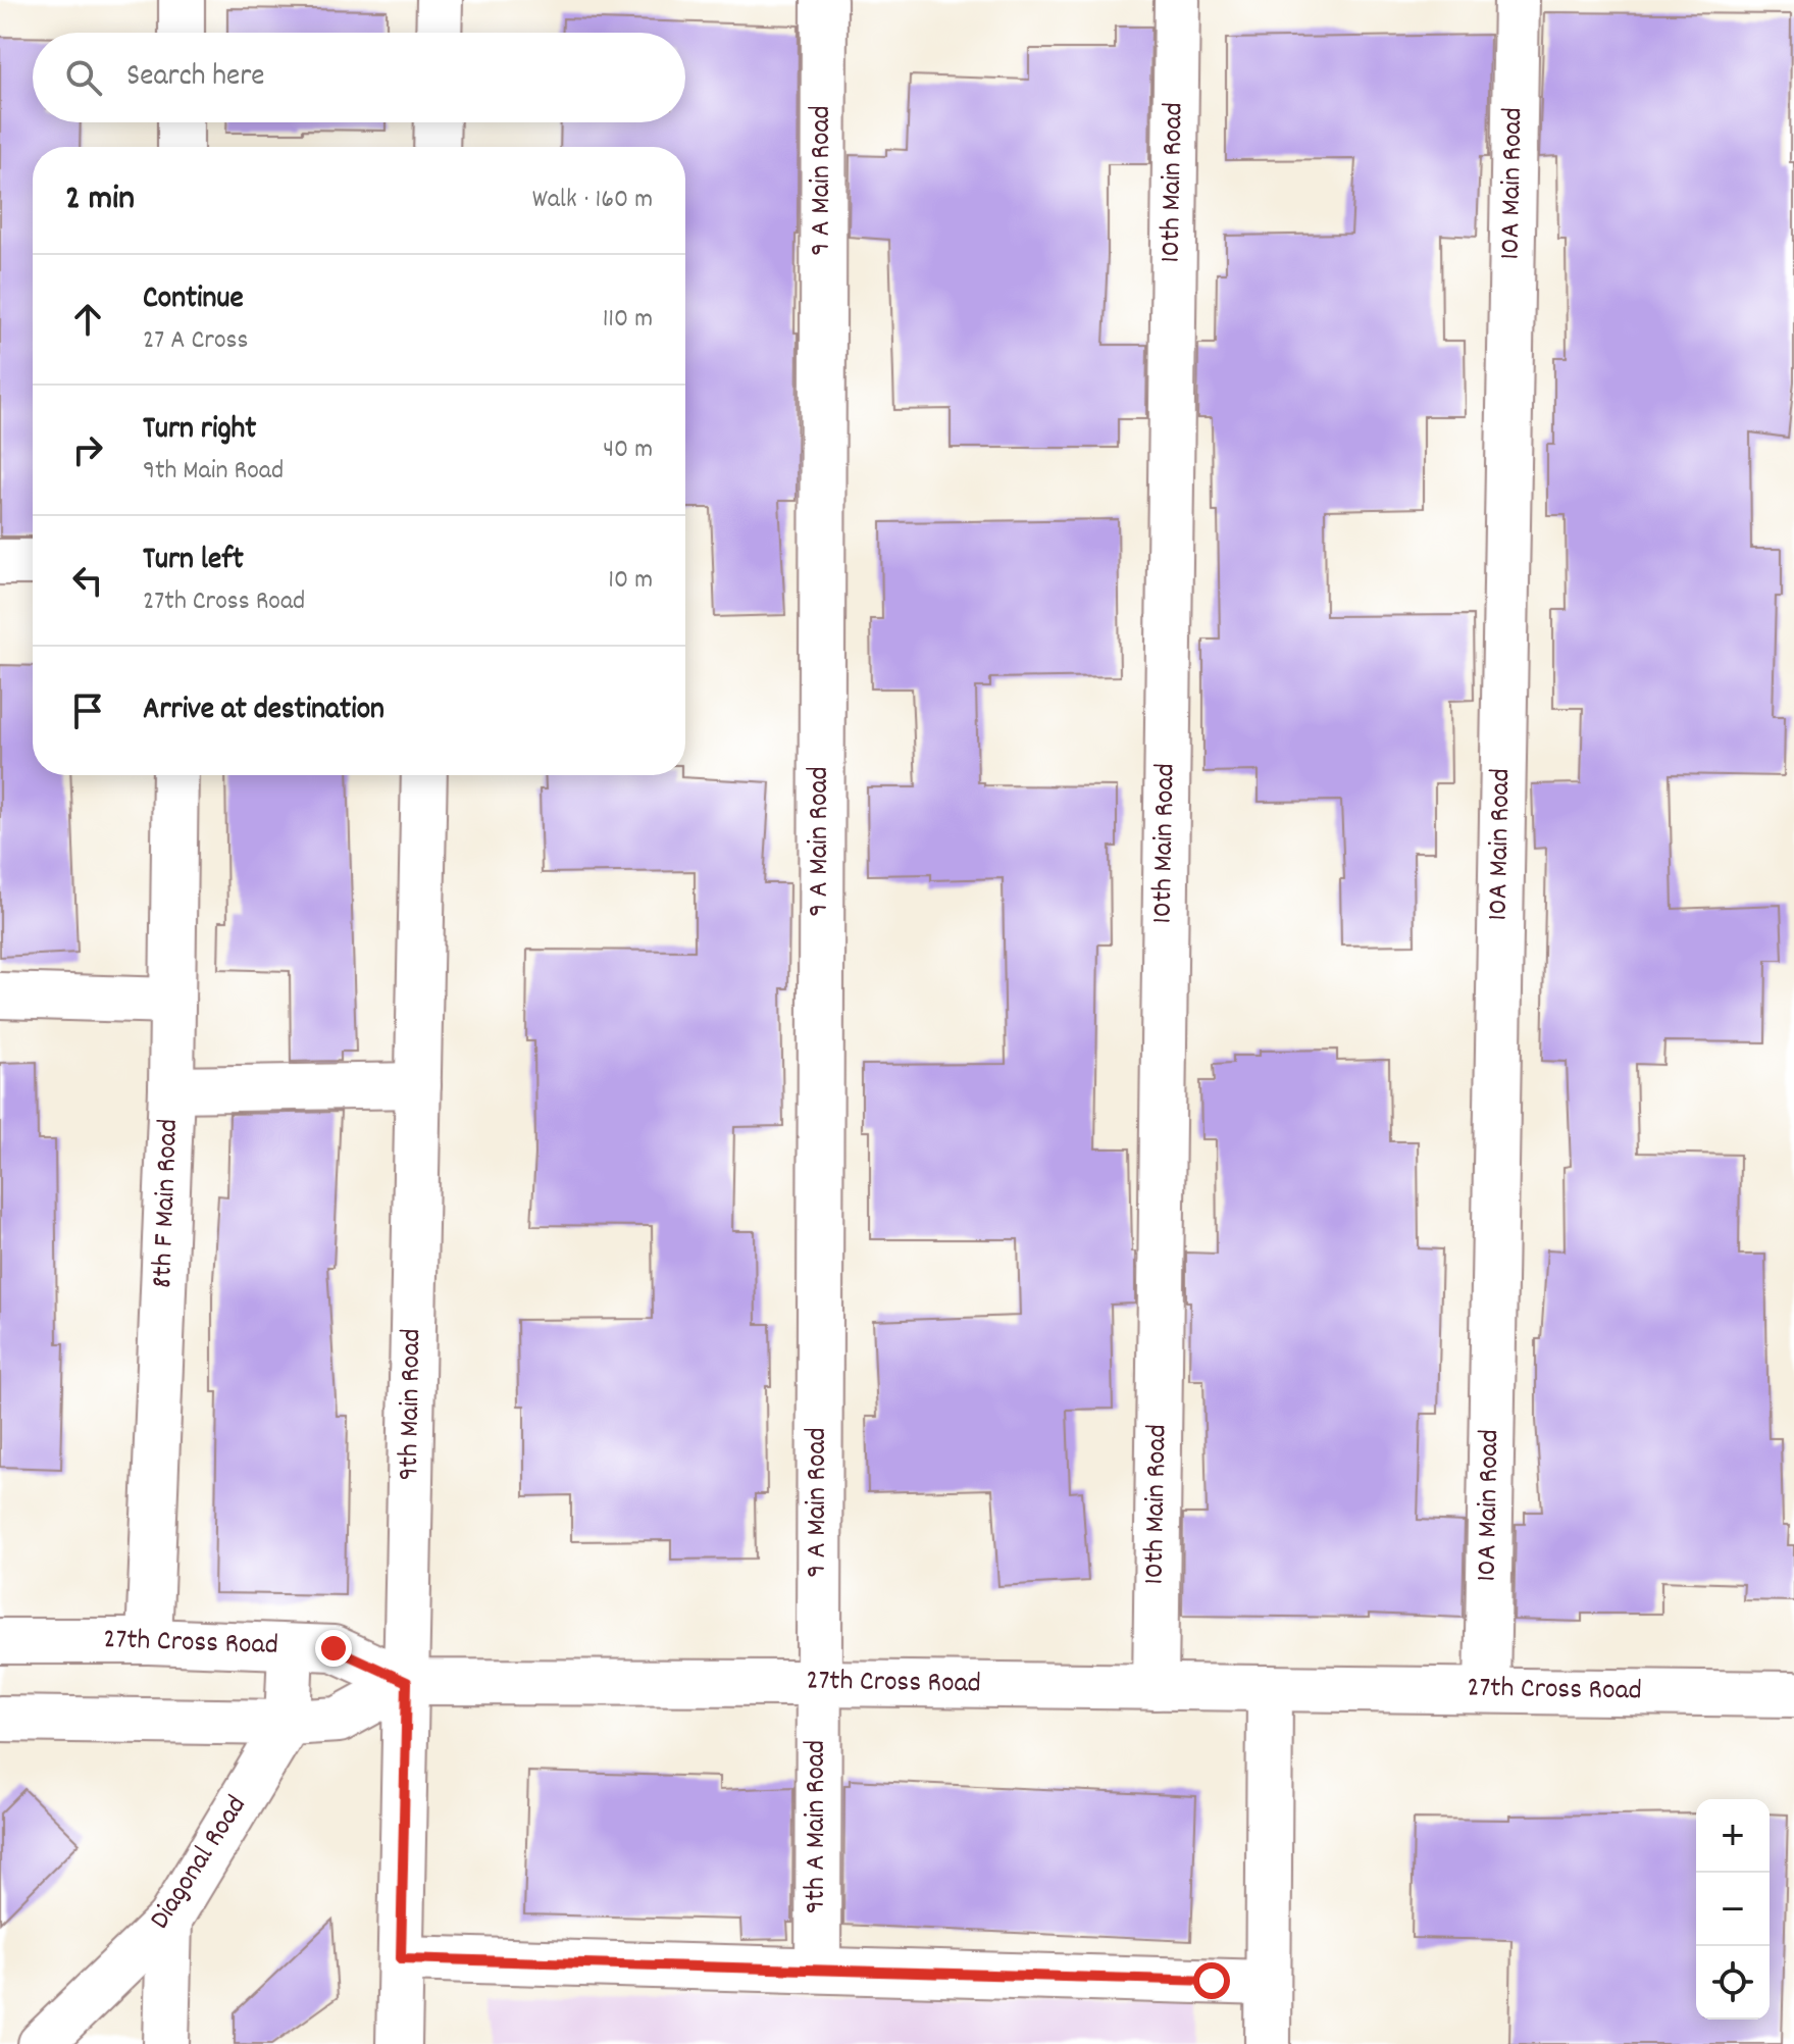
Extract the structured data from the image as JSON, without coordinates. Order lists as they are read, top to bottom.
{
  "streets": {
    "street": [
      "9 A Main Road",
      "10th Main Road",
      "10A Main Road",
      "8th F Main Road",
      "9th Main Road",
      "27th Cross Road",
      "9th A Main Road",
      "Diagonal Road"
    ]
  },
  "crossings": [
    ["9 A Main Road", "27th Cross Road"],
    ["9 A Main Road", "9th A Main Road"],
    ["10th Main Road", "27th Cross Road"],
    ["10A Main Road", "27th Cross Road"],
    ["8th F Main Road", "27th Cross Road"],
    ["9th Main Road", "27th Cross Road"],
    ["27th Cross Road", "9th A Main Road"],
    ["27th Cross Road", "Diagonal Road"]
  ],
  "page": {
    "search": "Search here",
    "heading": ["2 min", "Walk · 160 m"],
    "list": [
      ["Continue", "27 A Cross", "110 m"],
      ["Turn right", "9th Main Road", "40 m"],
      ["Turn left", "27th Cross Road", "10 m"],
      "Arrive at destination"
    ],
    "map_buttons": ["+", "−"]
  }
}
